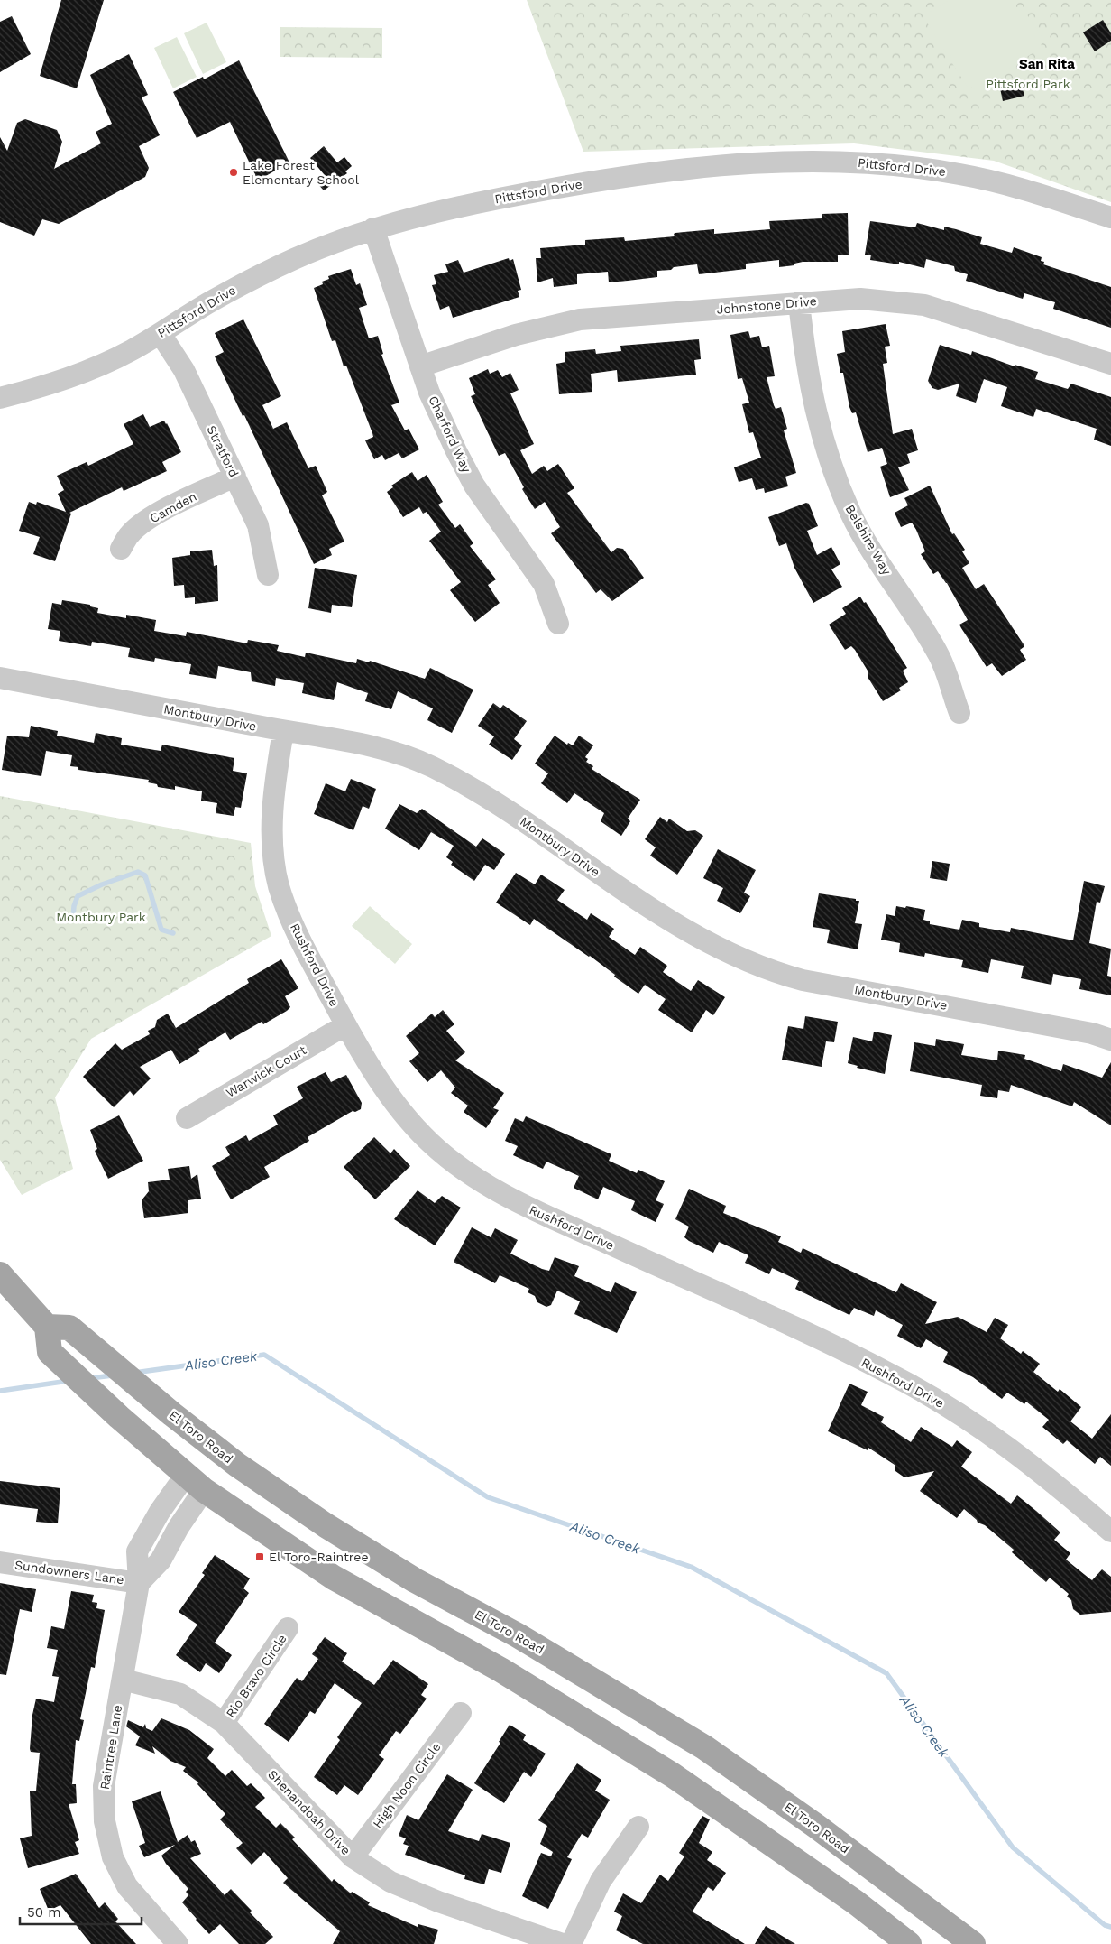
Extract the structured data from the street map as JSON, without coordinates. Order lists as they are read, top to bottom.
{
  "streets": {
    "main road": ["El Toro Road"],
    "street": [
      "Pittsford Drive",
      "Johnstone Drive",
      "Charford Way",
      "Stratford",
      "Camden",
      "Belshire Way",
      "Montbury Drive",
      "Rushford Drive",
      "Warwick Court",
      "Sundowners Lane",
      "Rio Bravo Circle",
      "Raintree Lane",
      "High Noon Circle",
      "Shenandoah Drive"
    ]
  },
  "crossings": [
    ["Pittsford Drive", "Charford Way"],
    ["Pittsford Drive", "Stratford"],
    ["Johnstone Drive", "Charford Way"],
    ["Johnstone Drive", "Belshire Way"],
    ["Stratford", "Camden"],
    ["Montbury Drive", "Rushford Drive"],
    ["Rushford Drive", "Warwick Court"],
    ["Sundowners Lane", "Raintree Lane"],
    ["Rio Bravo Circle", "Shenandoah Drive"],
    ["Raintree Lane", "Shenandoah Drive"],
    ["High Noon Circle", "Shenandoah Drive"]
  ],
  "districts": ["San Rita"],
  "water": ["Aliso Creek"],
  "parks": ["Pittsford Park", "Montbury Park"],
  "places": {
    "other": ["Lake Forest Elementary School"],
    "transit": ["El Toro-Raintree"]
  },
  "scale_bar": "50 m"
}
